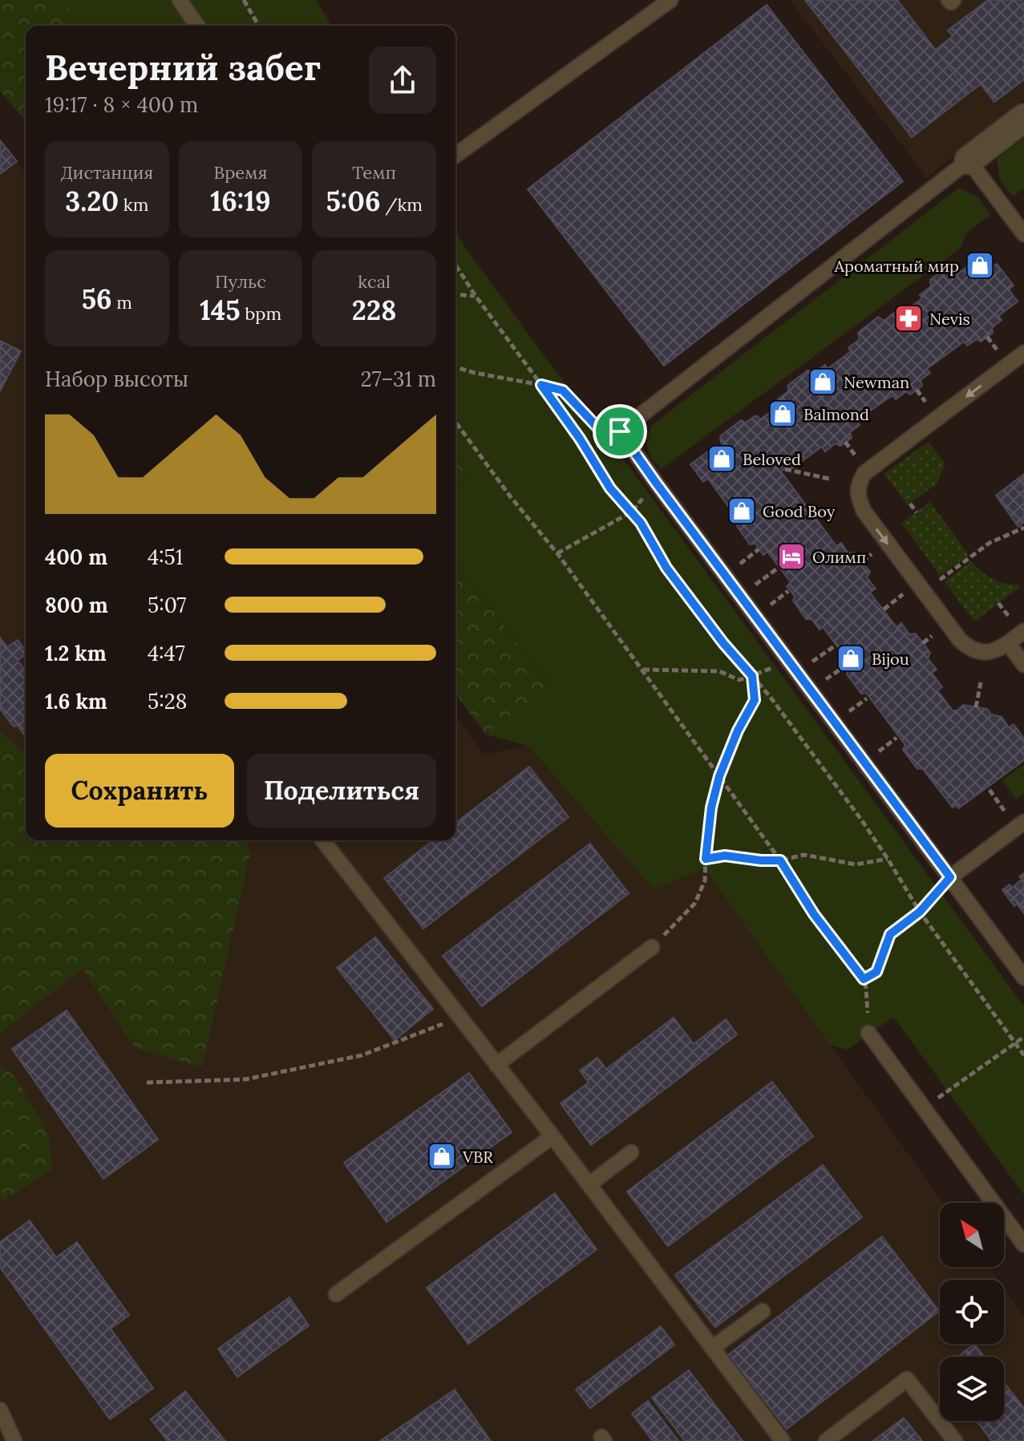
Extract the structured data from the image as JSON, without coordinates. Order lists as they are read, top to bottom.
{
  "places": {
    "shop": [
      "Ароматный мир",
      "Newman",
      "Balmond",
      "Beloved",
      "Good Boy",
      "Bijou",
      "VBR"
    ],
    "pharmacy": ["Nevis"],
    "hotel": ["Олимп"]
  },
  "north": "top left",
  "page": {
    "heading": ["Вечерний забег", "19:17 · 8 × 400 m"],
    "stats": [
      ["Дистанция", "3.20 km"],
      ["Время", "16:19"],
      ["Темп", "5:06 /km"],
      ["56 m"],
      ["Пульс", "145 bpm"],
      ["kcal", "228"]
    ],
    "chart": ["Набор высоты", "27–31 m"],
    "list": [
      {
        "name": "400 m",
        "note": "4:51"
      },
      {
        "name": "800 m",
        "note": "5:07"
      },
      {
        "name": "1.2 km",
        "note": "4:47"
      },
      {
        "name": "1.6 km",
        "note": "5:28"
      }
    ],
    "buttons": ["Сохранить", "Поделиться"]
  }
}
